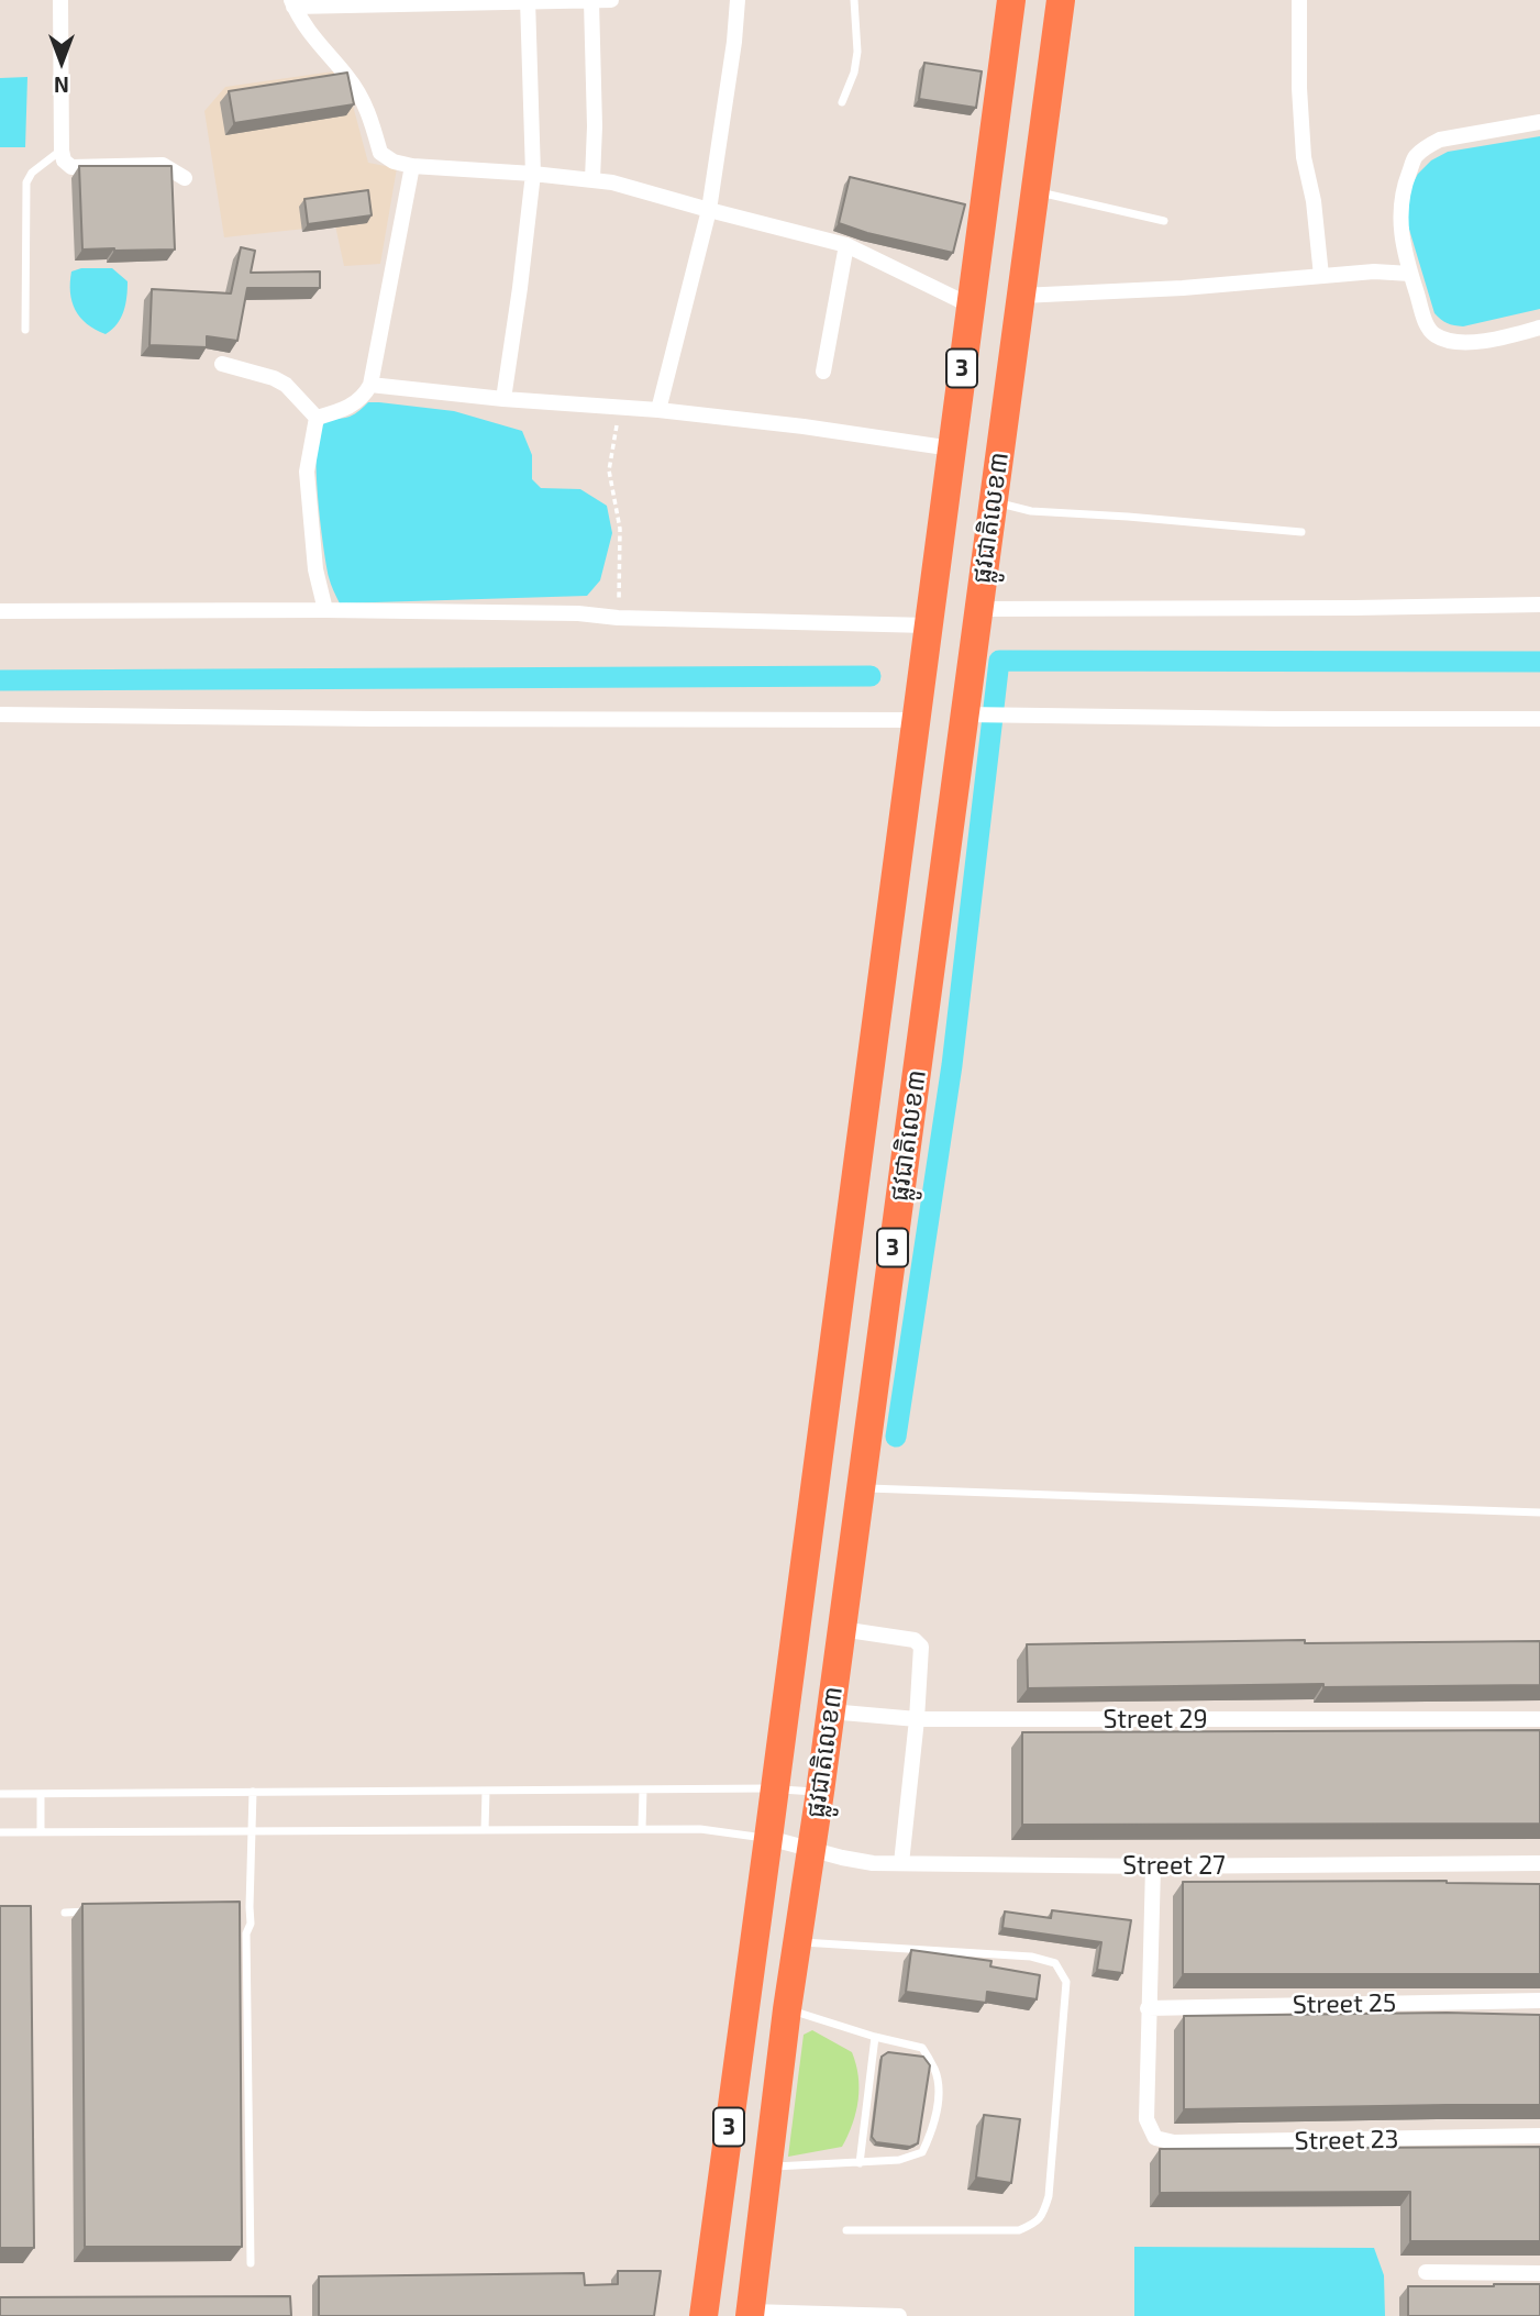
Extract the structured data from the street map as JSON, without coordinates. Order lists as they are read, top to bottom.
{
  "streets": {
    "highway": ["3", "ផ្លូវជាតិលេខ៣"],
    "street": [
      "Street 29",
      "Street 27",
      "Street 25",
      "Street 23"
    ]
  },
  "crossings": [
    ["ផ្លូវជាតិលេខ៣", "Street 29"],
    ["ផ្លូវជាតិលេខ៣", "Street 27"],
    ["Street 25", "Street 23"]
  ],
  "north": "bottom"
}
